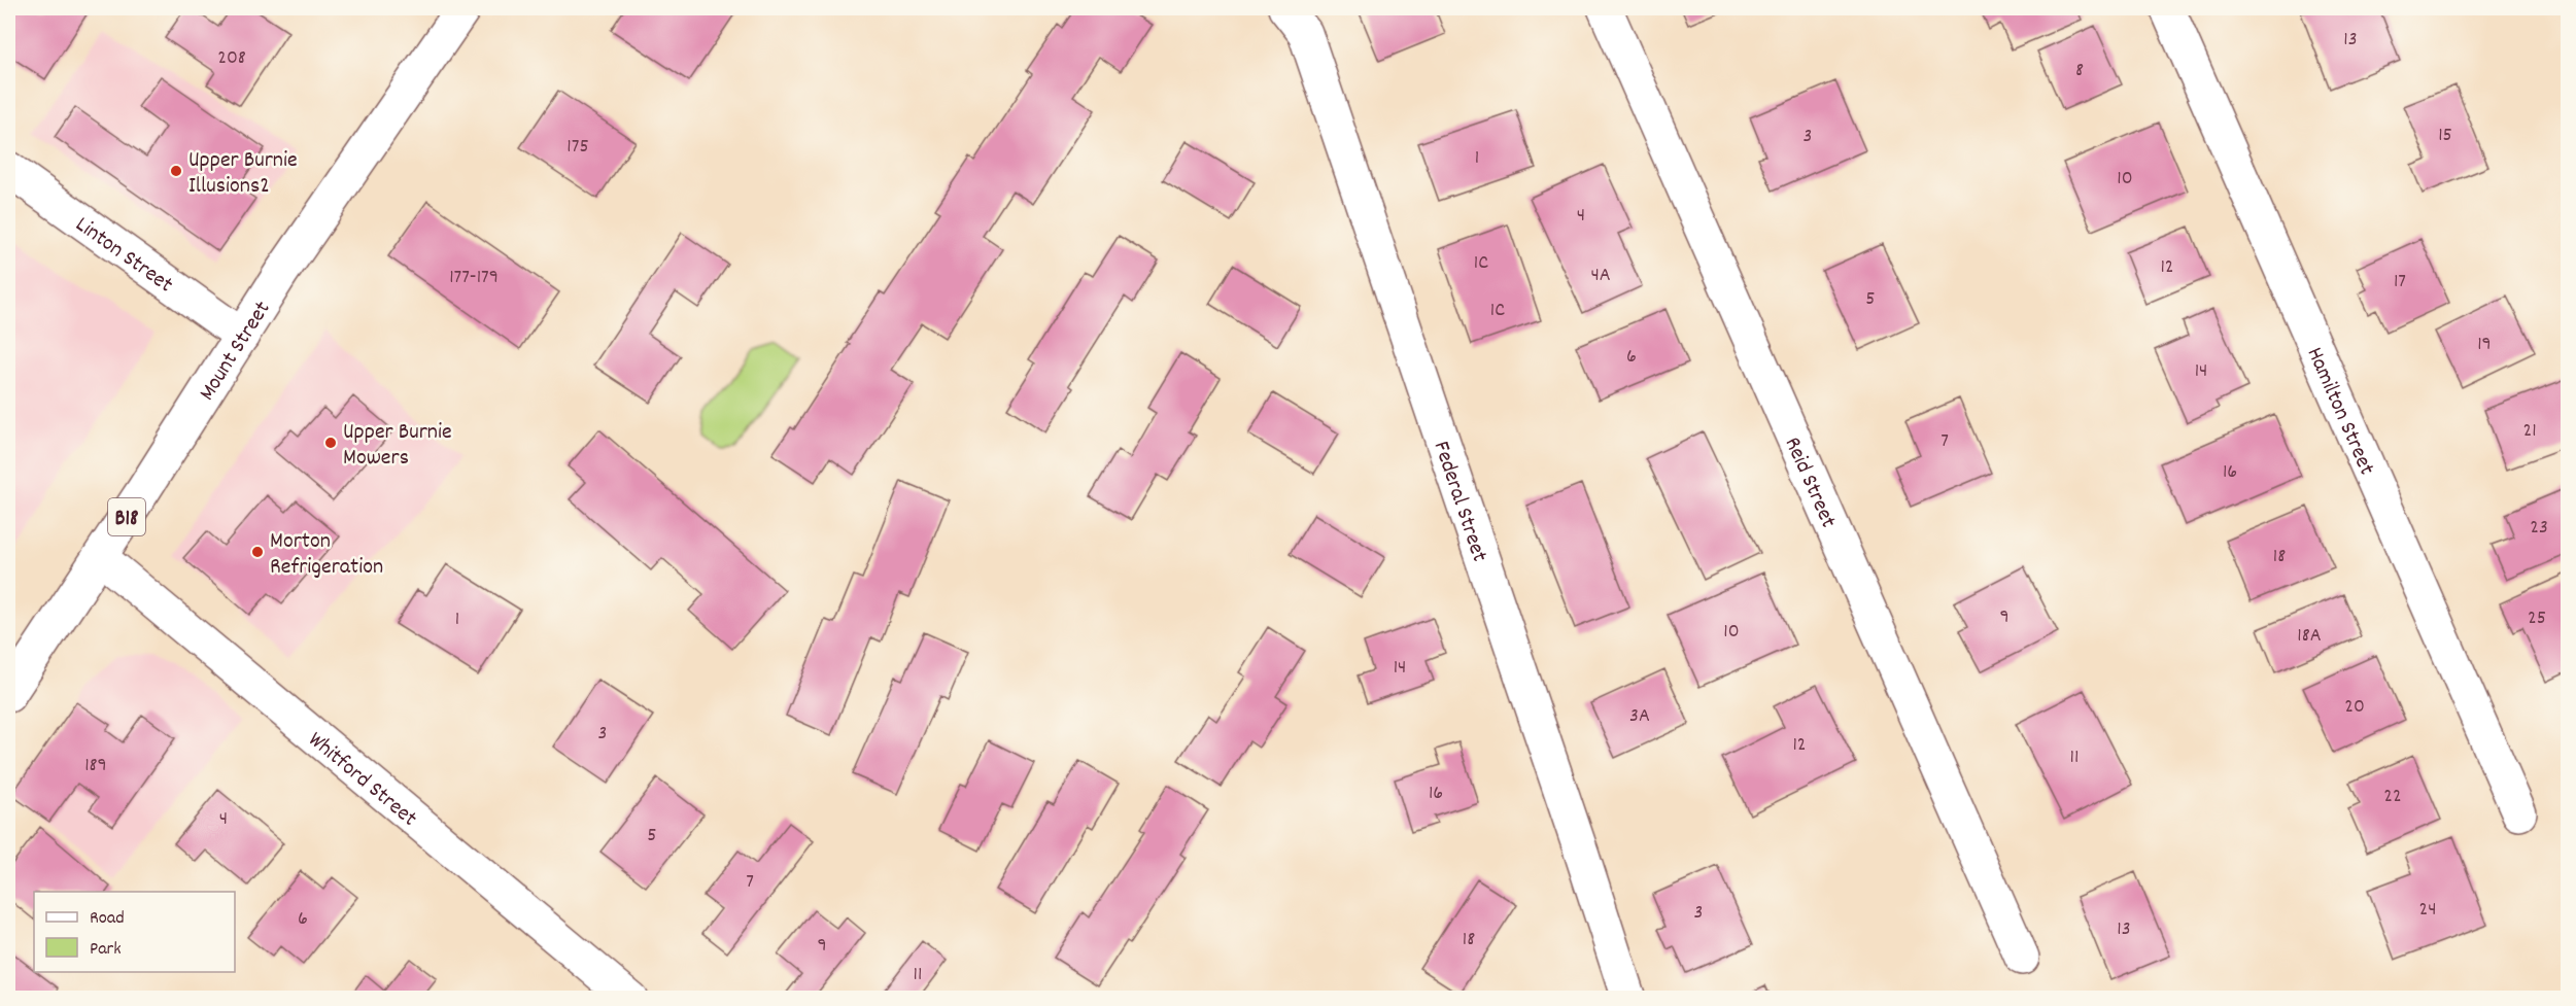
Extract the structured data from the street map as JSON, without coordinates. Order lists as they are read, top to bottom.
{
  "streets": {
    "main road": [
      "Linton Street",
      "Mount Street",
      "Hamilton Street",
      "Reid Street",
      "Federal Street",
      "B18",
      "Whitford Street"
    ]
  },
  "crossings": [
    ["Linton Street", "Mount Street"],
    ["Mount Street", "Whitford Street"]
  ],
  "places": ["Upper Burnie Illusions2", "Upper Burnie Mowers", "Morton Refrigeration"],
  "house_numbers": [
    "13",
    "208",
    "8",
    "15",
    "3",
    "175",
    "1",
    "10",
    "4",
    "1C",
    "12",
    "4A",
    "177-179",
    "17",
    "5",
    "1C",
    "19",
    "6",
    "14",
    "21",
    "7",
    "16",
    "23",
    "18",
    "9",
    "25",
    "1",
    "10",
    "18A",
    "14",
    "20",
    "3A",
    "3",
    "12",
    "11",
    "189",
    "16",
    "22",
    "4",
    "5",
    "7",
    "24",
    "3",
    "6",
    "13",
    "18",
    "9",
    "11"
  ],
  "legend": ["Road", "Park"]
}
